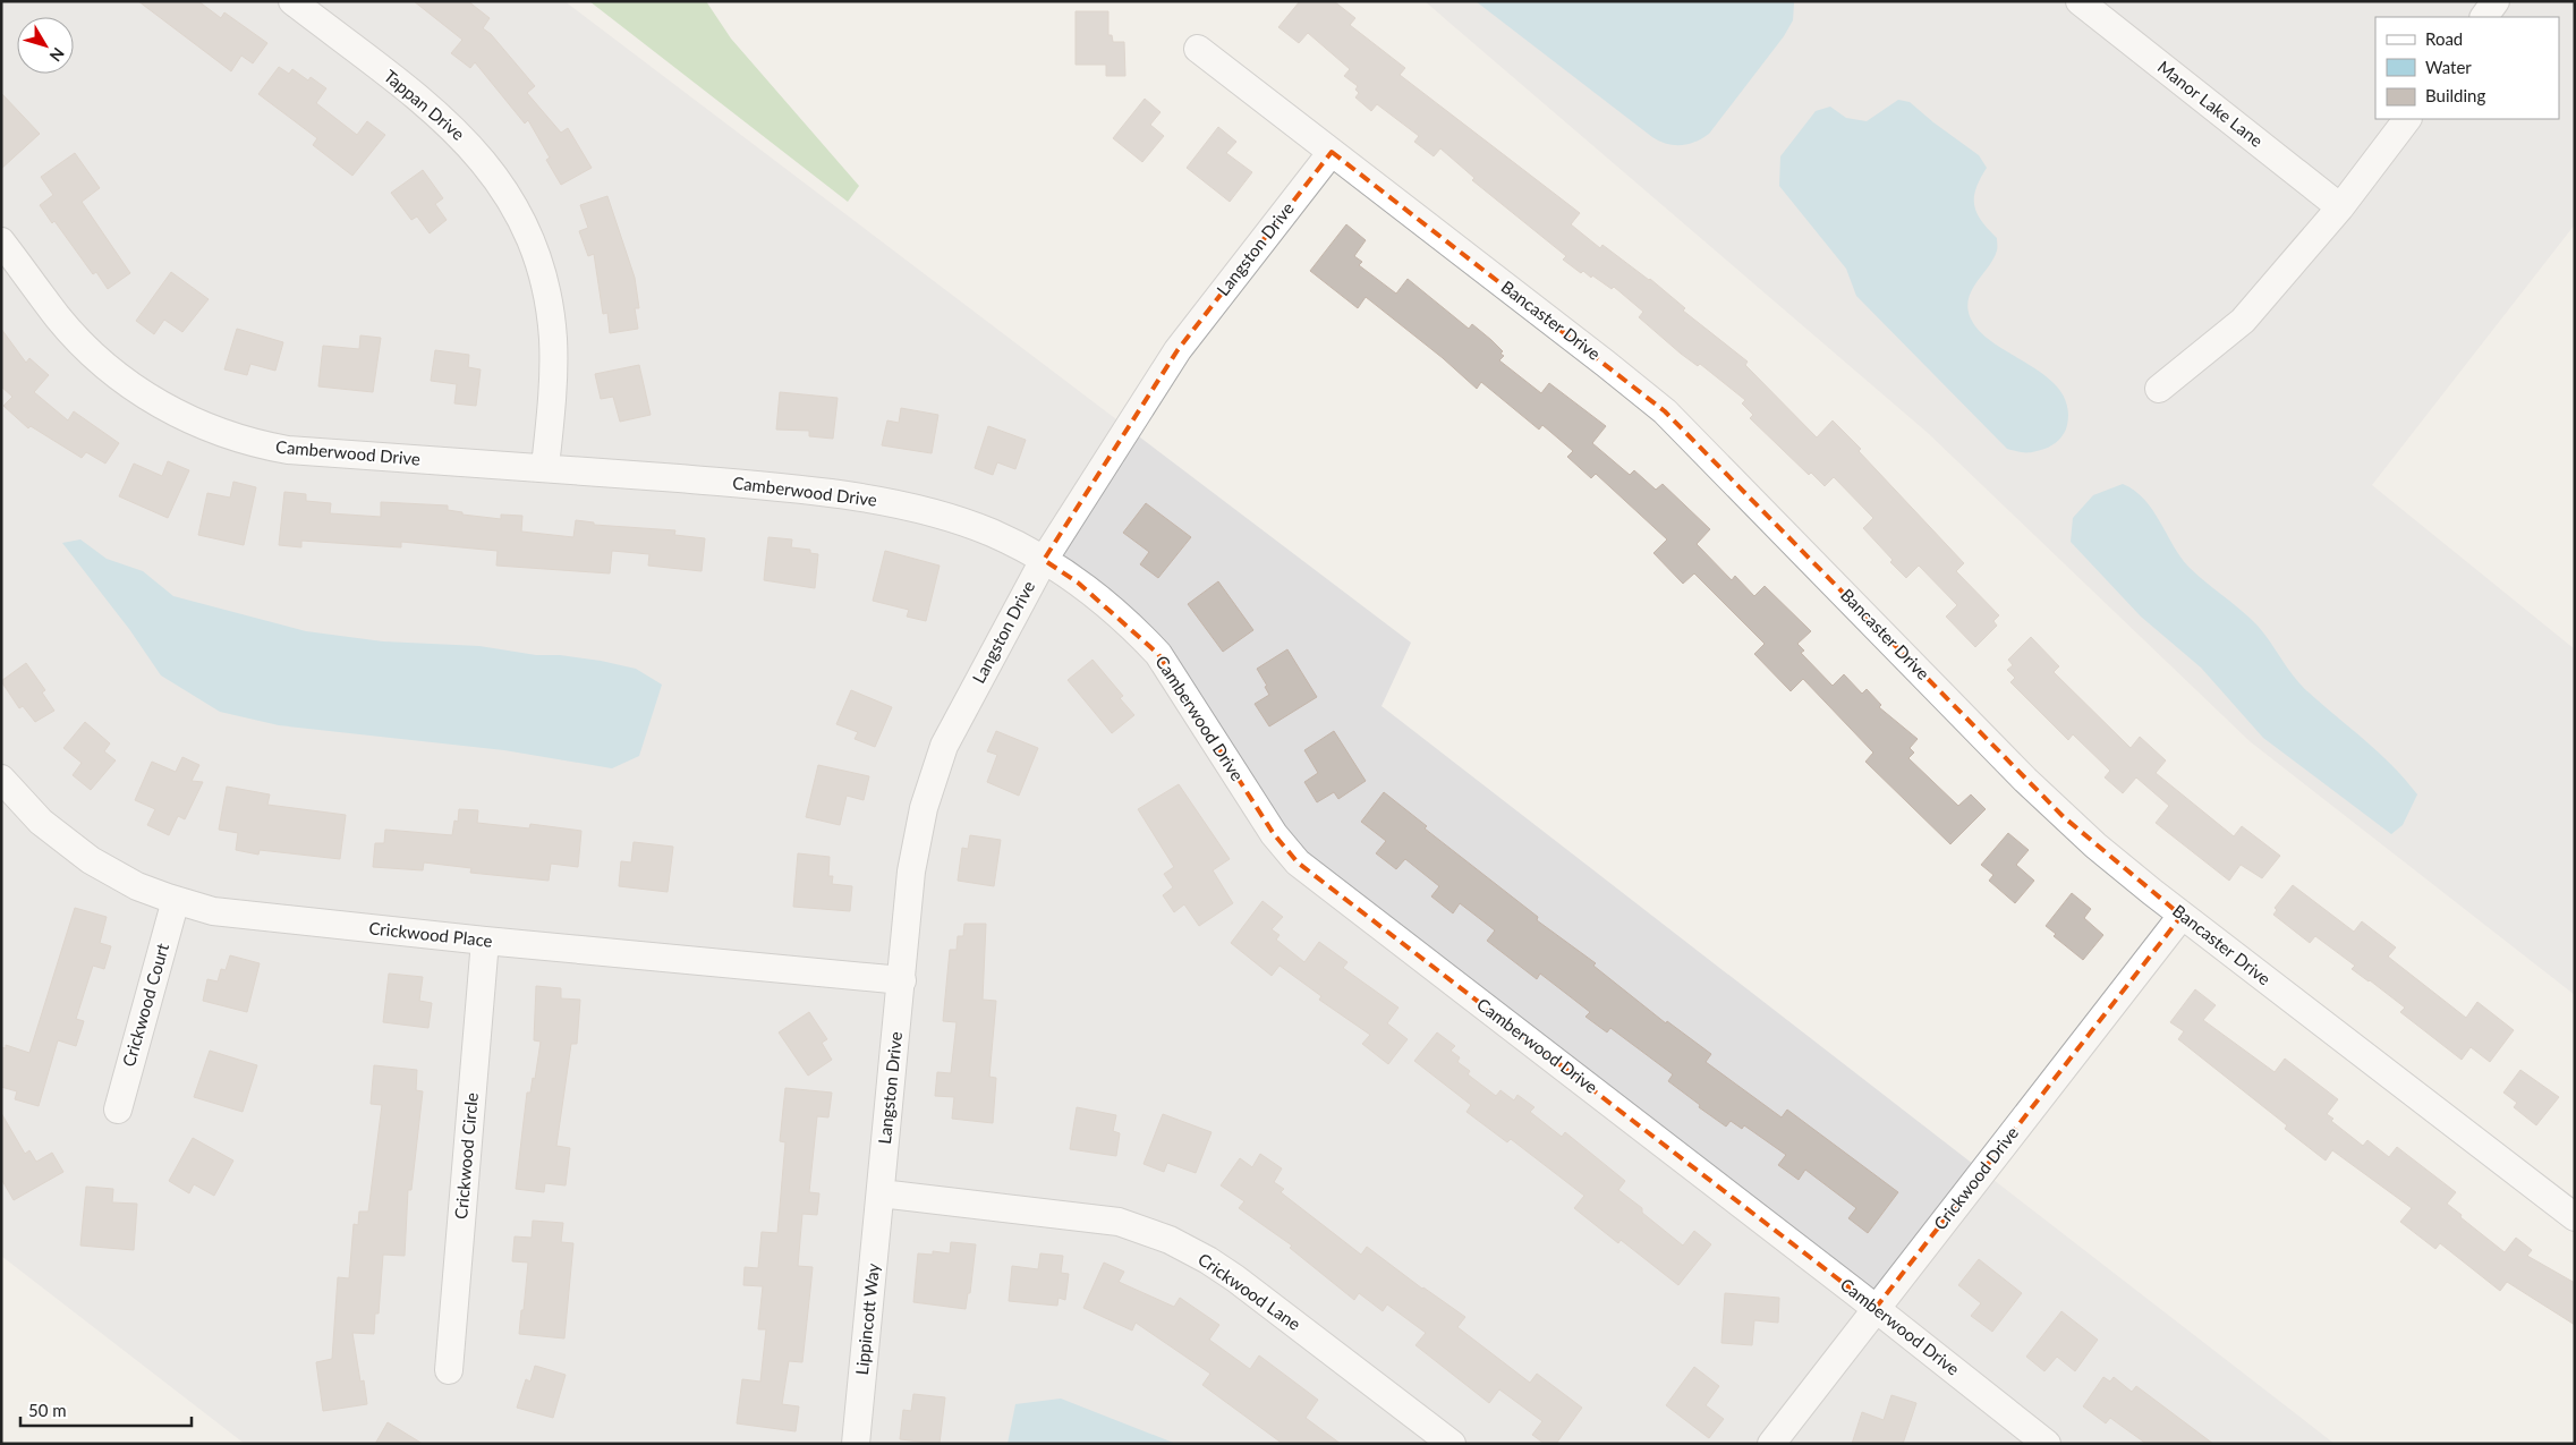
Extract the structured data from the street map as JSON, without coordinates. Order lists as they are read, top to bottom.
{
  "streets": {
    "street": [
      "Manor Lake Lane",
      "Tappan Drive",
      "Langston Drive",
      "Bancaster Drive",
      "Camberwood Drive",
      "Crickwood Place",
      "Crickwood Court",
      "Crickwood Circle",
      "Crickwood Drive",
      "Crickwood Lane",
      "Lippincott Way"
    ]
  },
  "crossings": [
    ["Tappan Drive", "Camberwood Drive"],
    ["Langston Drive", "Bancaster Drive"],
    ["Langston Drive", "Camberwood Drive"],
    ["Langston Drive", "Crickwood Place"],
    ["Langston Drive", "Crickwood Lane"],
    ["Langston Drive", "Lippincott Way"],
    ["Bancaster Drive", "Crickwood Drive"],
    ["Camberwood Drive", "Crickwood Drive"],
    ["Crickwood Place", "Crickwood Court"],
    ["Crickwood Place", "Crickwood Circle"],
    ["Crickwood Lane", "Lippincott Way"]
  ],
  "legend": ["Road", "Water", "Building"],
  "scale_bar": "50 m",
  "north": "bottom right"
}
